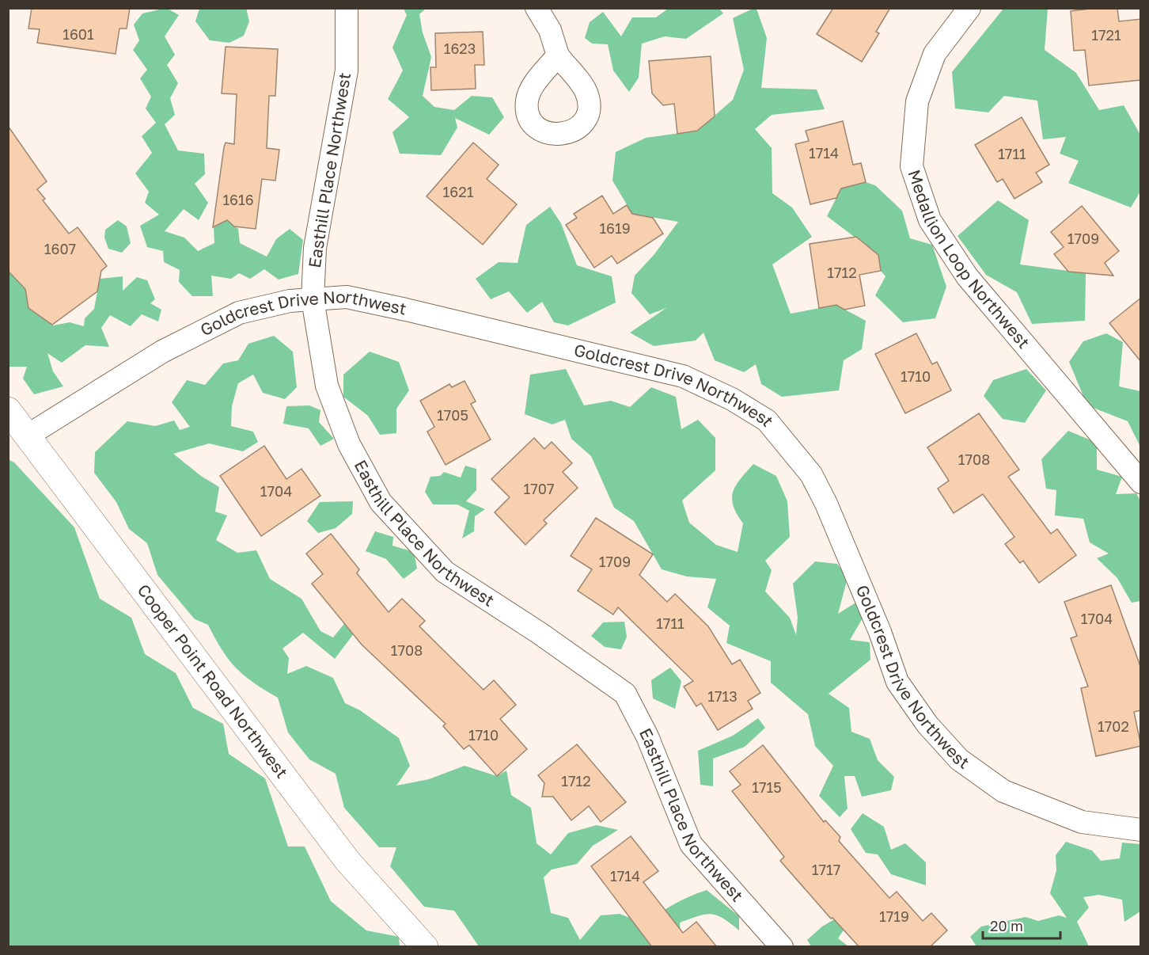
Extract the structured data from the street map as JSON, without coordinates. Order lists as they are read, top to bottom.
{
  "streets": {
    "main road": ["Cooper Point Road Northwest"],
    "street": ["Easthill Place Northwest", "Medallion Loop Northwest", "Goldcrest Drive Northwest"]
  },
  "crossings": [
    ["Easthill Place Northwest", "Goldcrest Drive Northwest"],
    ["Goldcrest Drive Northwest", "Cooper Point Road Northwest"]
  ],
  "house_numbers": [
    "1601",
    "1721",
    "1623",
    "1714",
    "1711",
    "1621",
    "1616",
    "1619",
    "1709",
    "1607",
    "1712",
    "1710",
    "1705",
    "1708",
    "1707",
    "1704",
    "1709",
    "1704",
    "1711",
    "1708",
    "1713",
    "1702",
    "1710",
    "1712",
    "1715",
    "1717",
    "1714",
    "1719"
  ],
  "scale_bar": "20 m"
}
